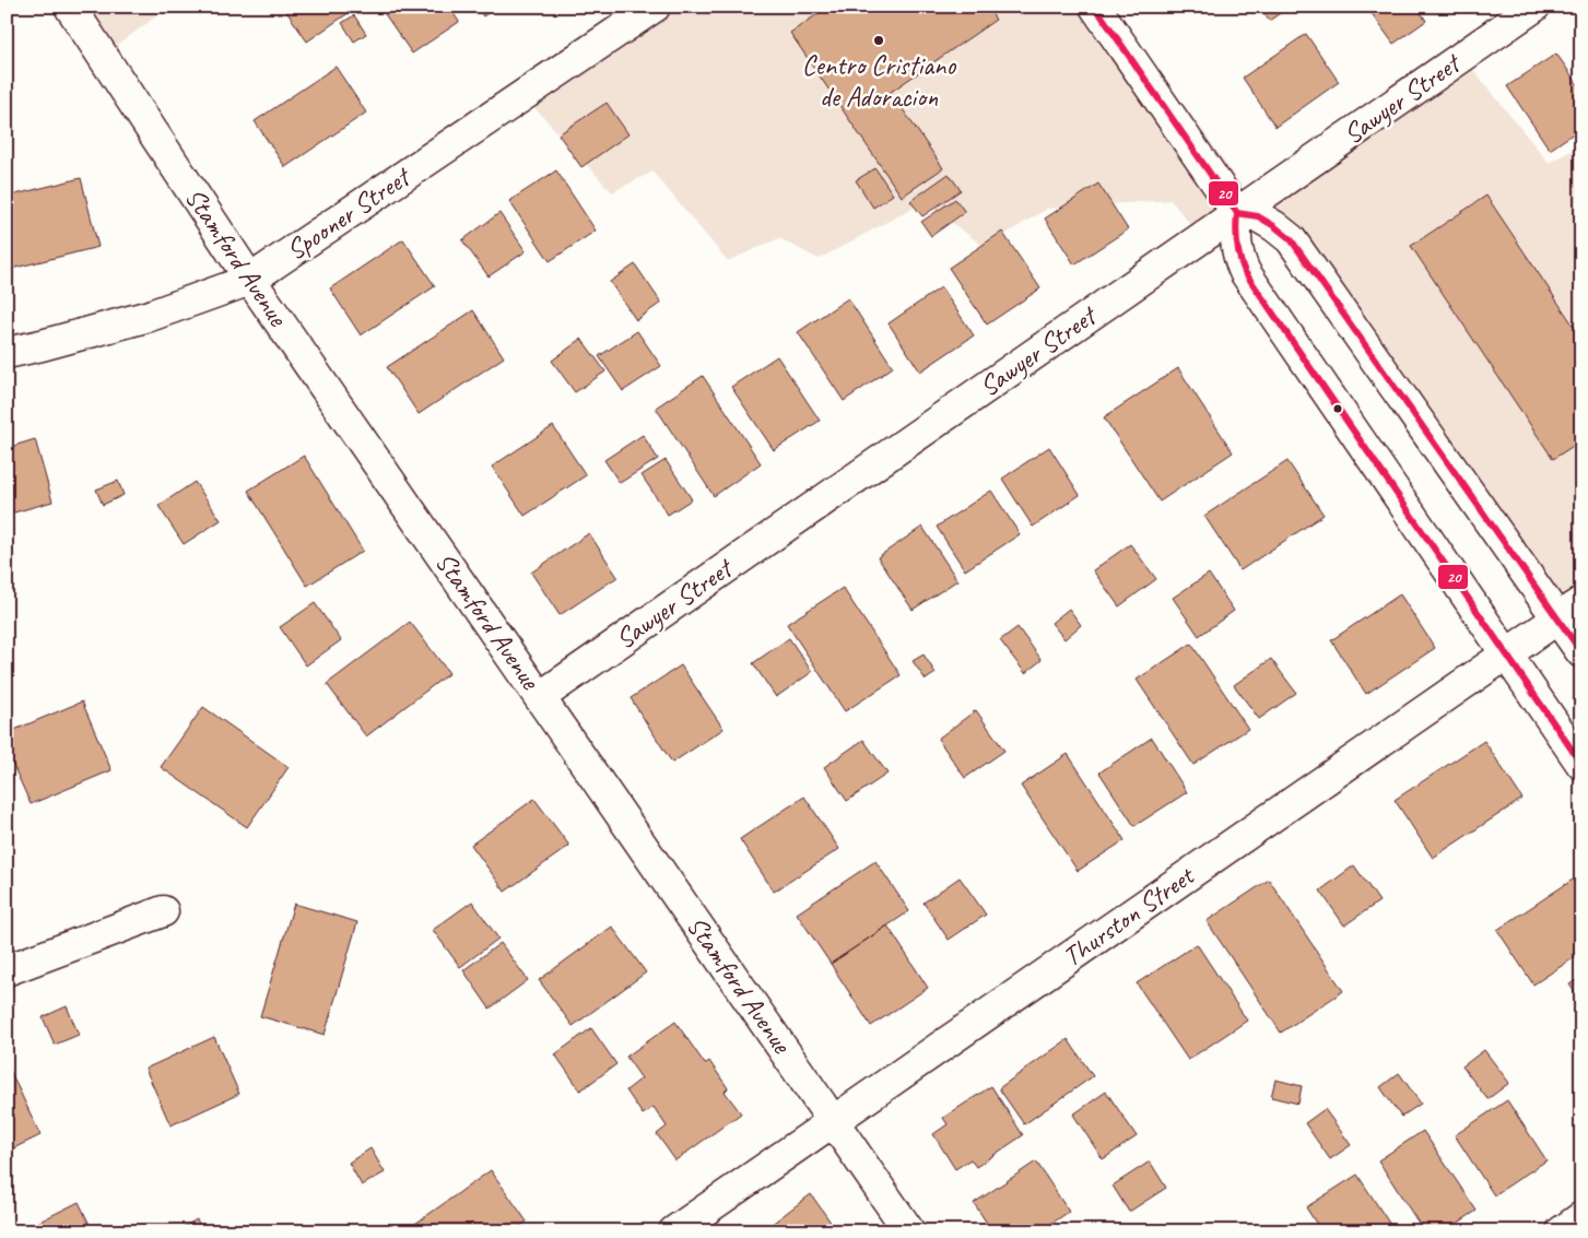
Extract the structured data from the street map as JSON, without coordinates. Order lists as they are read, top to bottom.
{
  "streets": {
    "street": [
      "Sawyer Street",
      "Spooner Street",
      "Stamford Avenue",
      "Thurston Street"
    ]
  },
  "crossings": [
    ["Sawyer Street", "Stamford Avenue"],
    ["Spooner Street", "Stamford Avenue"],
    ["Stamford Avenue", "Thurston Street"]
  ],
  "places": ["Centro Cristiano de Adoracion"],
  "lines": ["transit line 20"]
}
